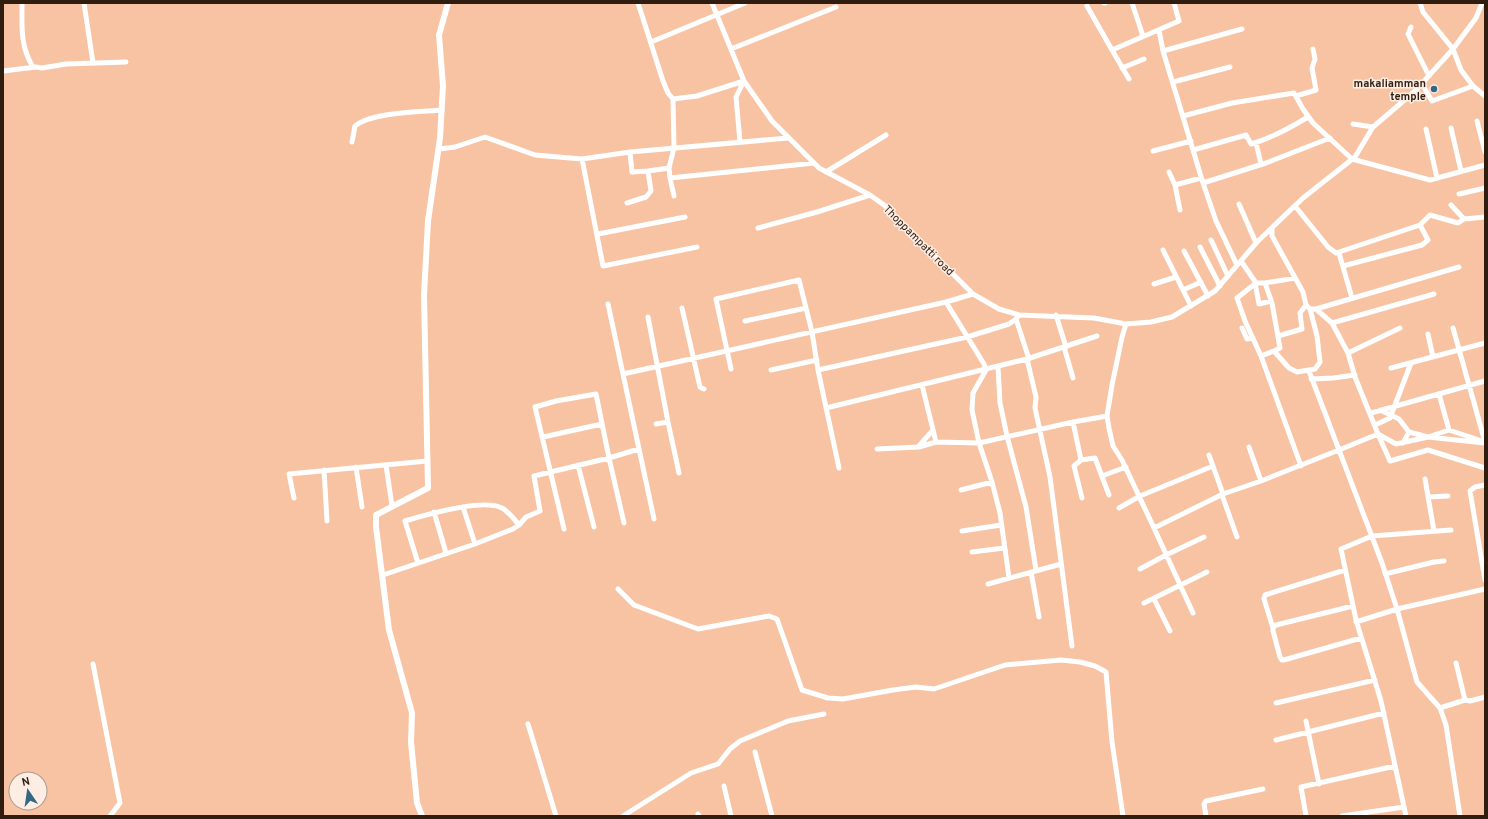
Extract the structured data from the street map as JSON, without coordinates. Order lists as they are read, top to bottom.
{
  "streets": {
    "street": ["Thoppampatti road"]
  },
  "places": ["makaliamman temple"],
  "north": "top"
}
